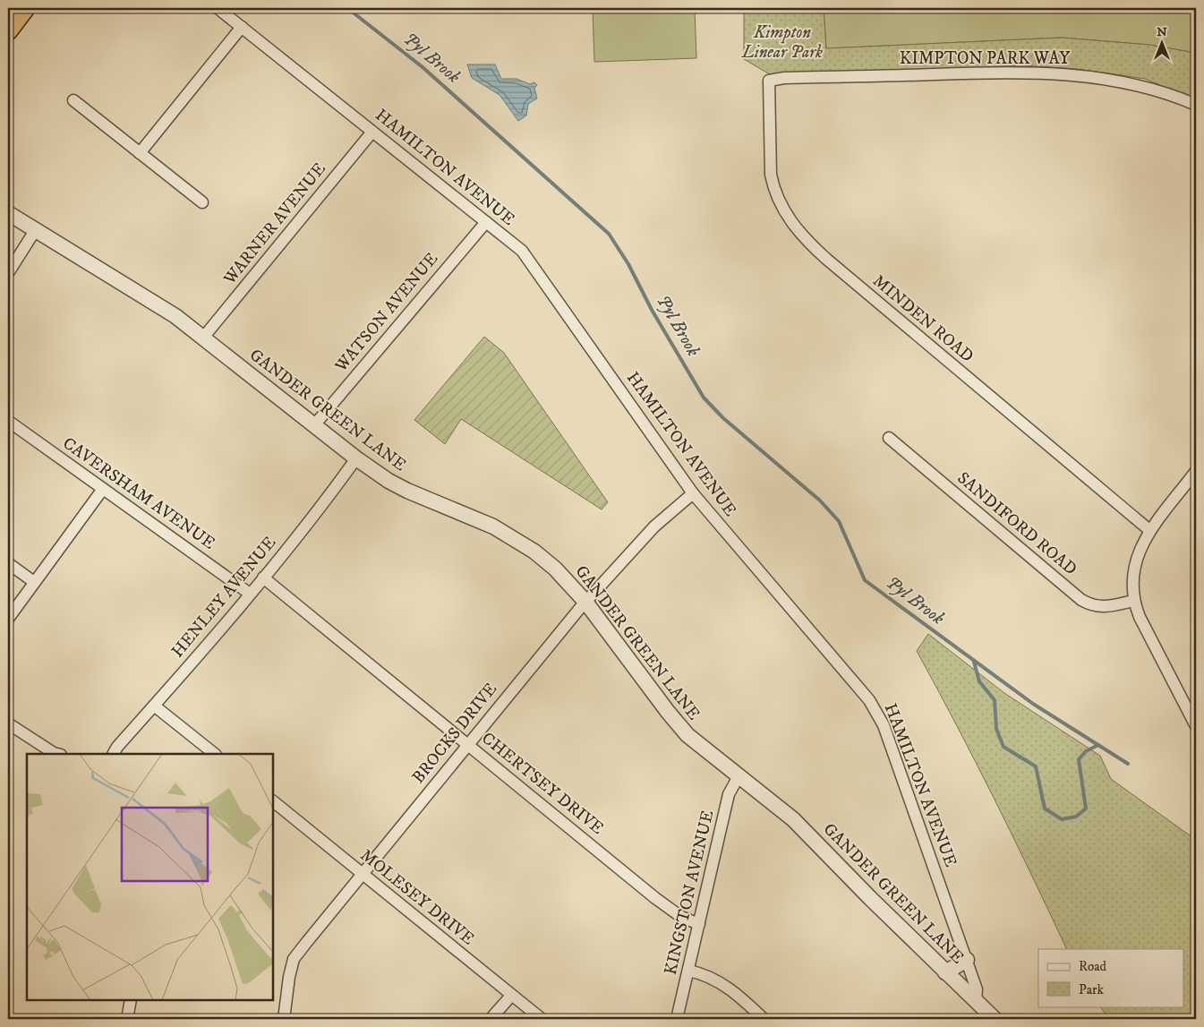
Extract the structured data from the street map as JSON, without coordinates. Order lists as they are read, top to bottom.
{
  "streets": {
    "street": [
      "KIMPTON PARK WAY",
      "HAMILTON AVENUE",
      "WARNER AVENUE",
      "WATSON AVENUE",
      "MINDEN ROAD",
      "GANDER GREEN LANE",
      "CAVERSHAM AVENUE",
      "SANDIFORD ROAD",
      "HENLEY AVENUE",
      "BROCKS DRIVE",
      "CHERTSEY DRIVE",
      "KINGSTON AVENUE",
      "MOLESEY DRIVE"
    ]
  },
  "crossings": [
    ["KIMPTON PARK WAY", "MINDEN ROAD"],
    ["HAMILTON AVENUE", "WARNER AVENUE"],
    ["HAMILTON AVENUE", "WATSON AVENUE"],
    ["HAMILTON AVENUE", "GANDER GREEN LANE"],
    ["HAMILTON AVENUE", "BROCKS DRIVE"],
    ["WARNER AVENUE", "GANDER GREEN LANE"],
    ["WATSON AVENUE", "GANDER GREEN LANE"],
    ["GANDER GREEN LANE", "HENLEY AVENUE"],
    ["GANDER GREEN LANE", "BROCKS DRIVE"],
    ["GANDER GREEN LANE", "KINGSTON AVENUE"],
    ["CAVERSHAM AVENUE", "HENLEY AVENUE"],
    ["HENLEY AVENUE", "CHERTSEY DRIVE"],
    ["BROCKS DRIVE", "CHERTSEY DRIVE"],
    ["BROCKS DRIVE", "MOLESEY DRIVE"],
    ["CHERTSEY DRIVE", "KINGSTON AVENUE"]
  ],
  "water": ["Pyl Brook"],
  "parks": ["Kimpton Linear Park"],
  "legend": ["Road", "Park"],
  "north": "top"
}
